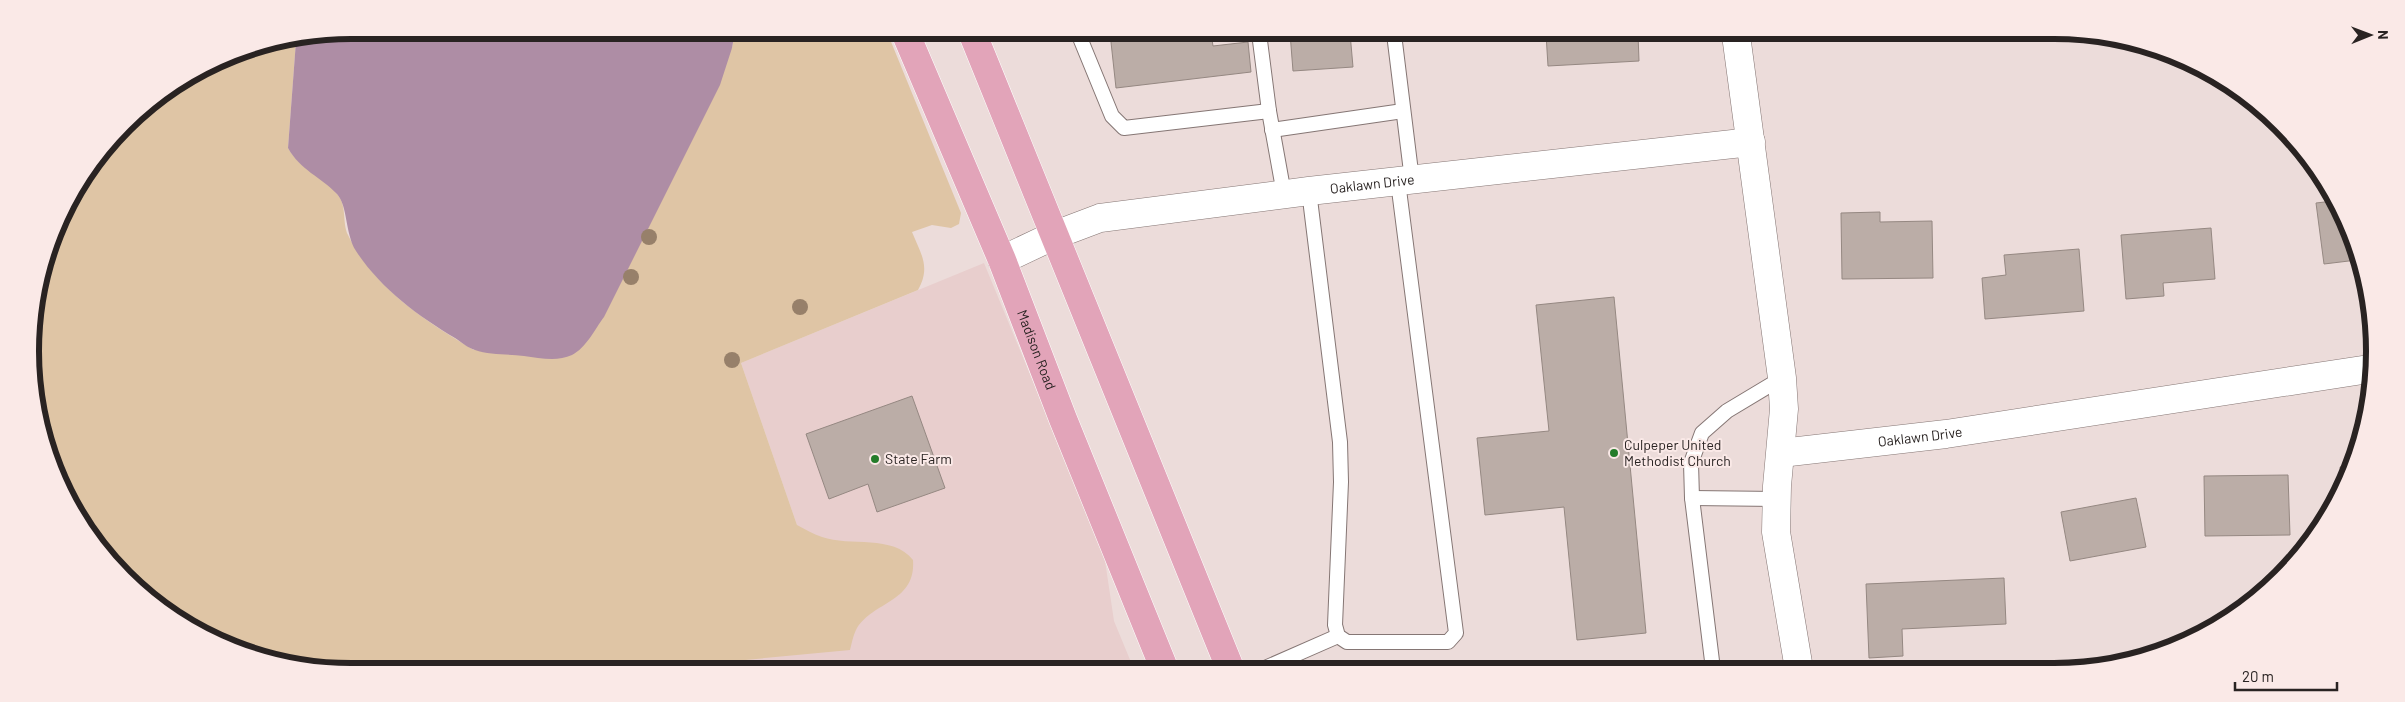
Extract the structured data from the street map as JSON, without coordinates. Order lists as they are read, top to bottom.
{
  "streets": {
    "main road": ["Madison Road"],
    "street": ["Oaklawn Drive"]
  },
  "crossings": [
    ["Oaklawn Drive", "Madison Road"]
  ],
  "places": ["Culpeper United Methodist Church", "State Farm"],
  "scale_bar": "20 m",
  "north": "right"
}
